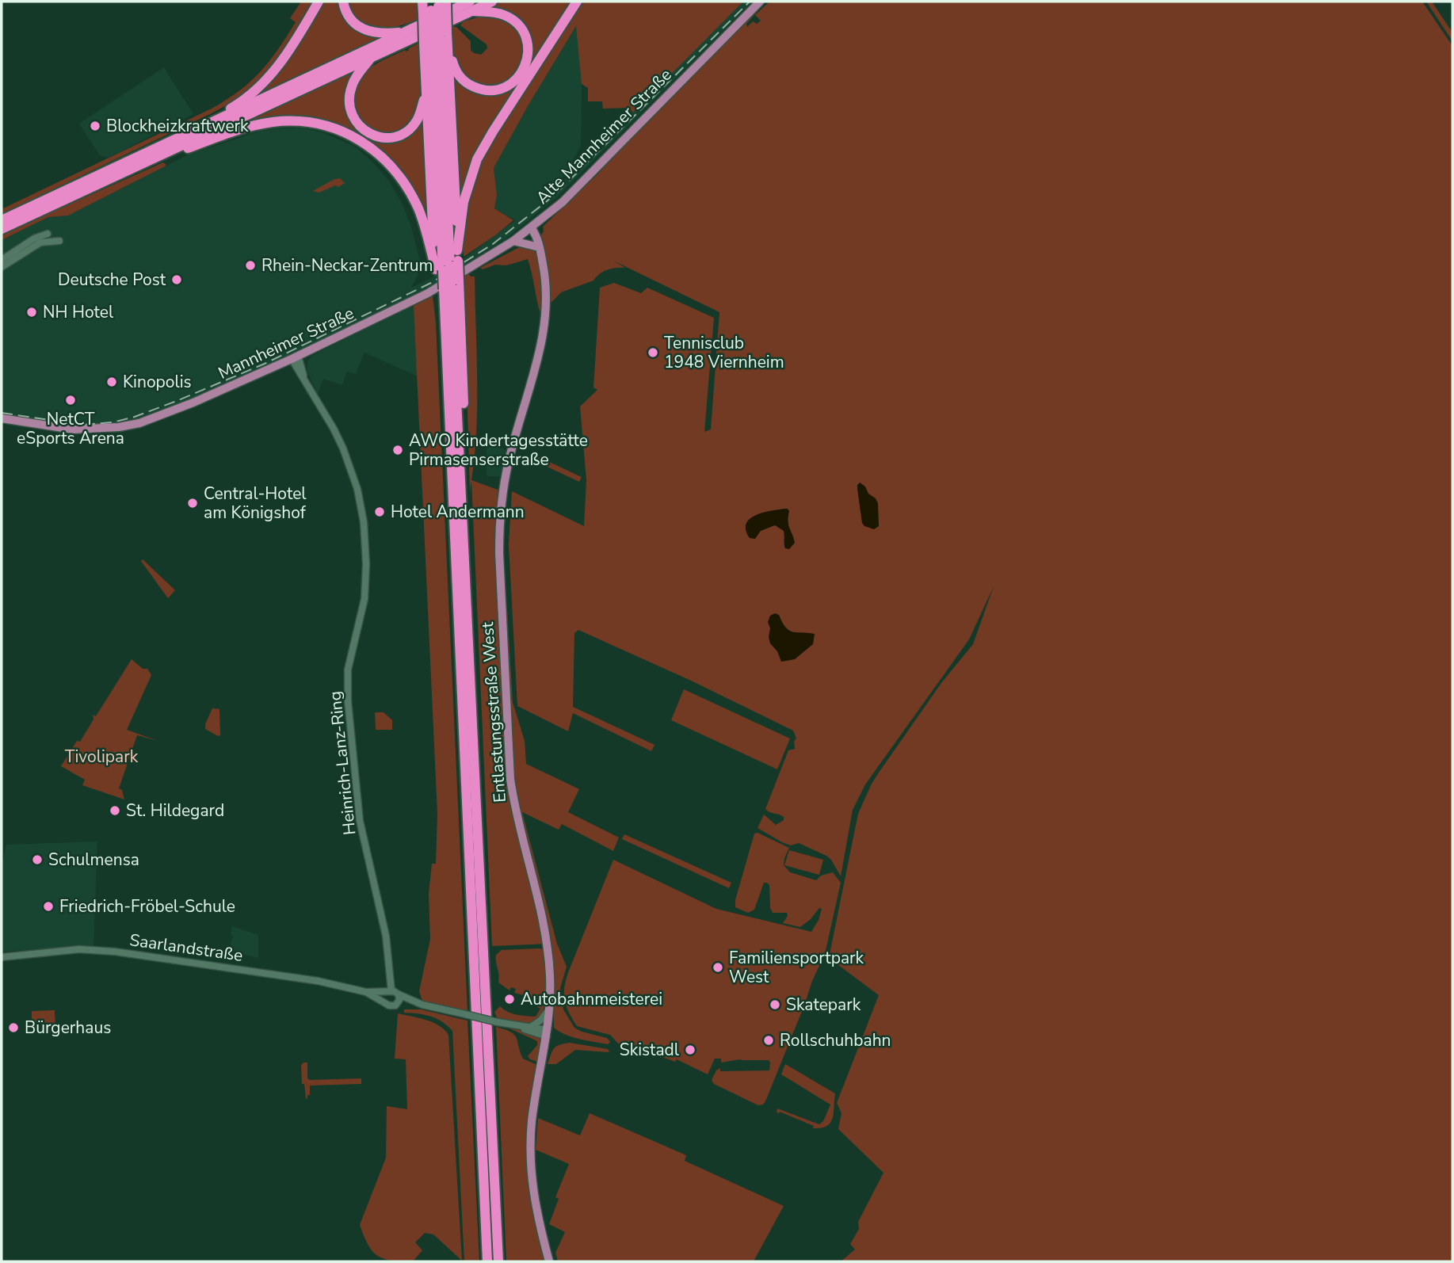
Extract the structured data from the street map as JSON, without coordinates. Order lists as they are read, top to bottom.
{
  "streets": {
    "main road": ["Alte Mannheimer Straße", "Mannheimer Straße", "Entlastungsstraße West"],
    "street": ["Heinrich-Lanz-Ring", "Saarlandstraße"]
  },
  "crossings": [
    ["Alte Mannheimer Straße", "Mannheimer Straße"],
    ["Alte Mannheimer Straße", "Entlastungsstraße West"],
    ["Mannheimer Straße", "Heinrich-Lanz-Ring"],
    ["Heinrich-Lanz-Ring", "Saarlandstraße"]
  ],
  "parks": ["Tivolipark"],
  "places": [
    "Blockheizkraftwerk",
    "Rhein-Neckar-Zentrum",
    "Deutsche Post",
    "NH Hotel",
    "Tennisclub 1948 Viernheim",
    "Kinopolis",
    "NetCT eSports Arena",
    "AWO Kindertagesstätte Pirmasenserstraße",
    "Central-Hotel am Königshof",
    "Hotel Andermann",
    "St. Hildegard",
    "Schulmensa",
    "Friedrich-Fröbel-Schule",
    "Familiensportpark West",
    "Autobahnmeisterei",
    "Skatepark",
    "Bürgerhaus",
    "Rollschuhbahn",
    "Skistadl"
  ]
}
